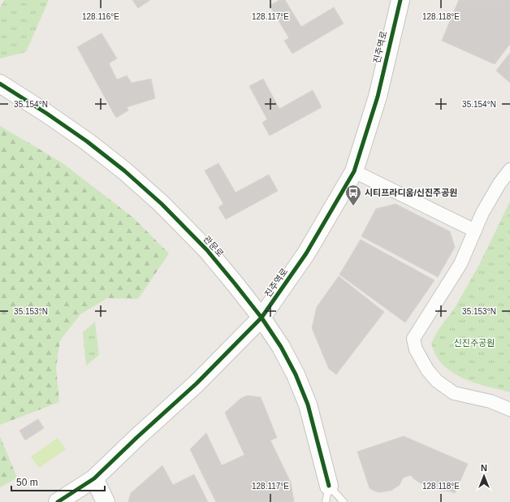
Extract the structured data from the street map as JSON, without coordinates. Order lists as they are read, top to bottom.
{
  "streets": {
    "street": ["진주역로", "관문로"]
  },
  "crossings": [
    ["진주역로", "관문로"]
  ],
  "parks": ["신진주공원"],
  "places": {
    "bus stop": ["시티프라디움/신진주공원"]
  },
  "scale_bar": "50 m",
  "north": "top",
  "coordinates": [
    "128.116°E",
    "128.117°E",
    "128.118°E",
    "35.154°N",
    "35.153°N"
  ]
}
